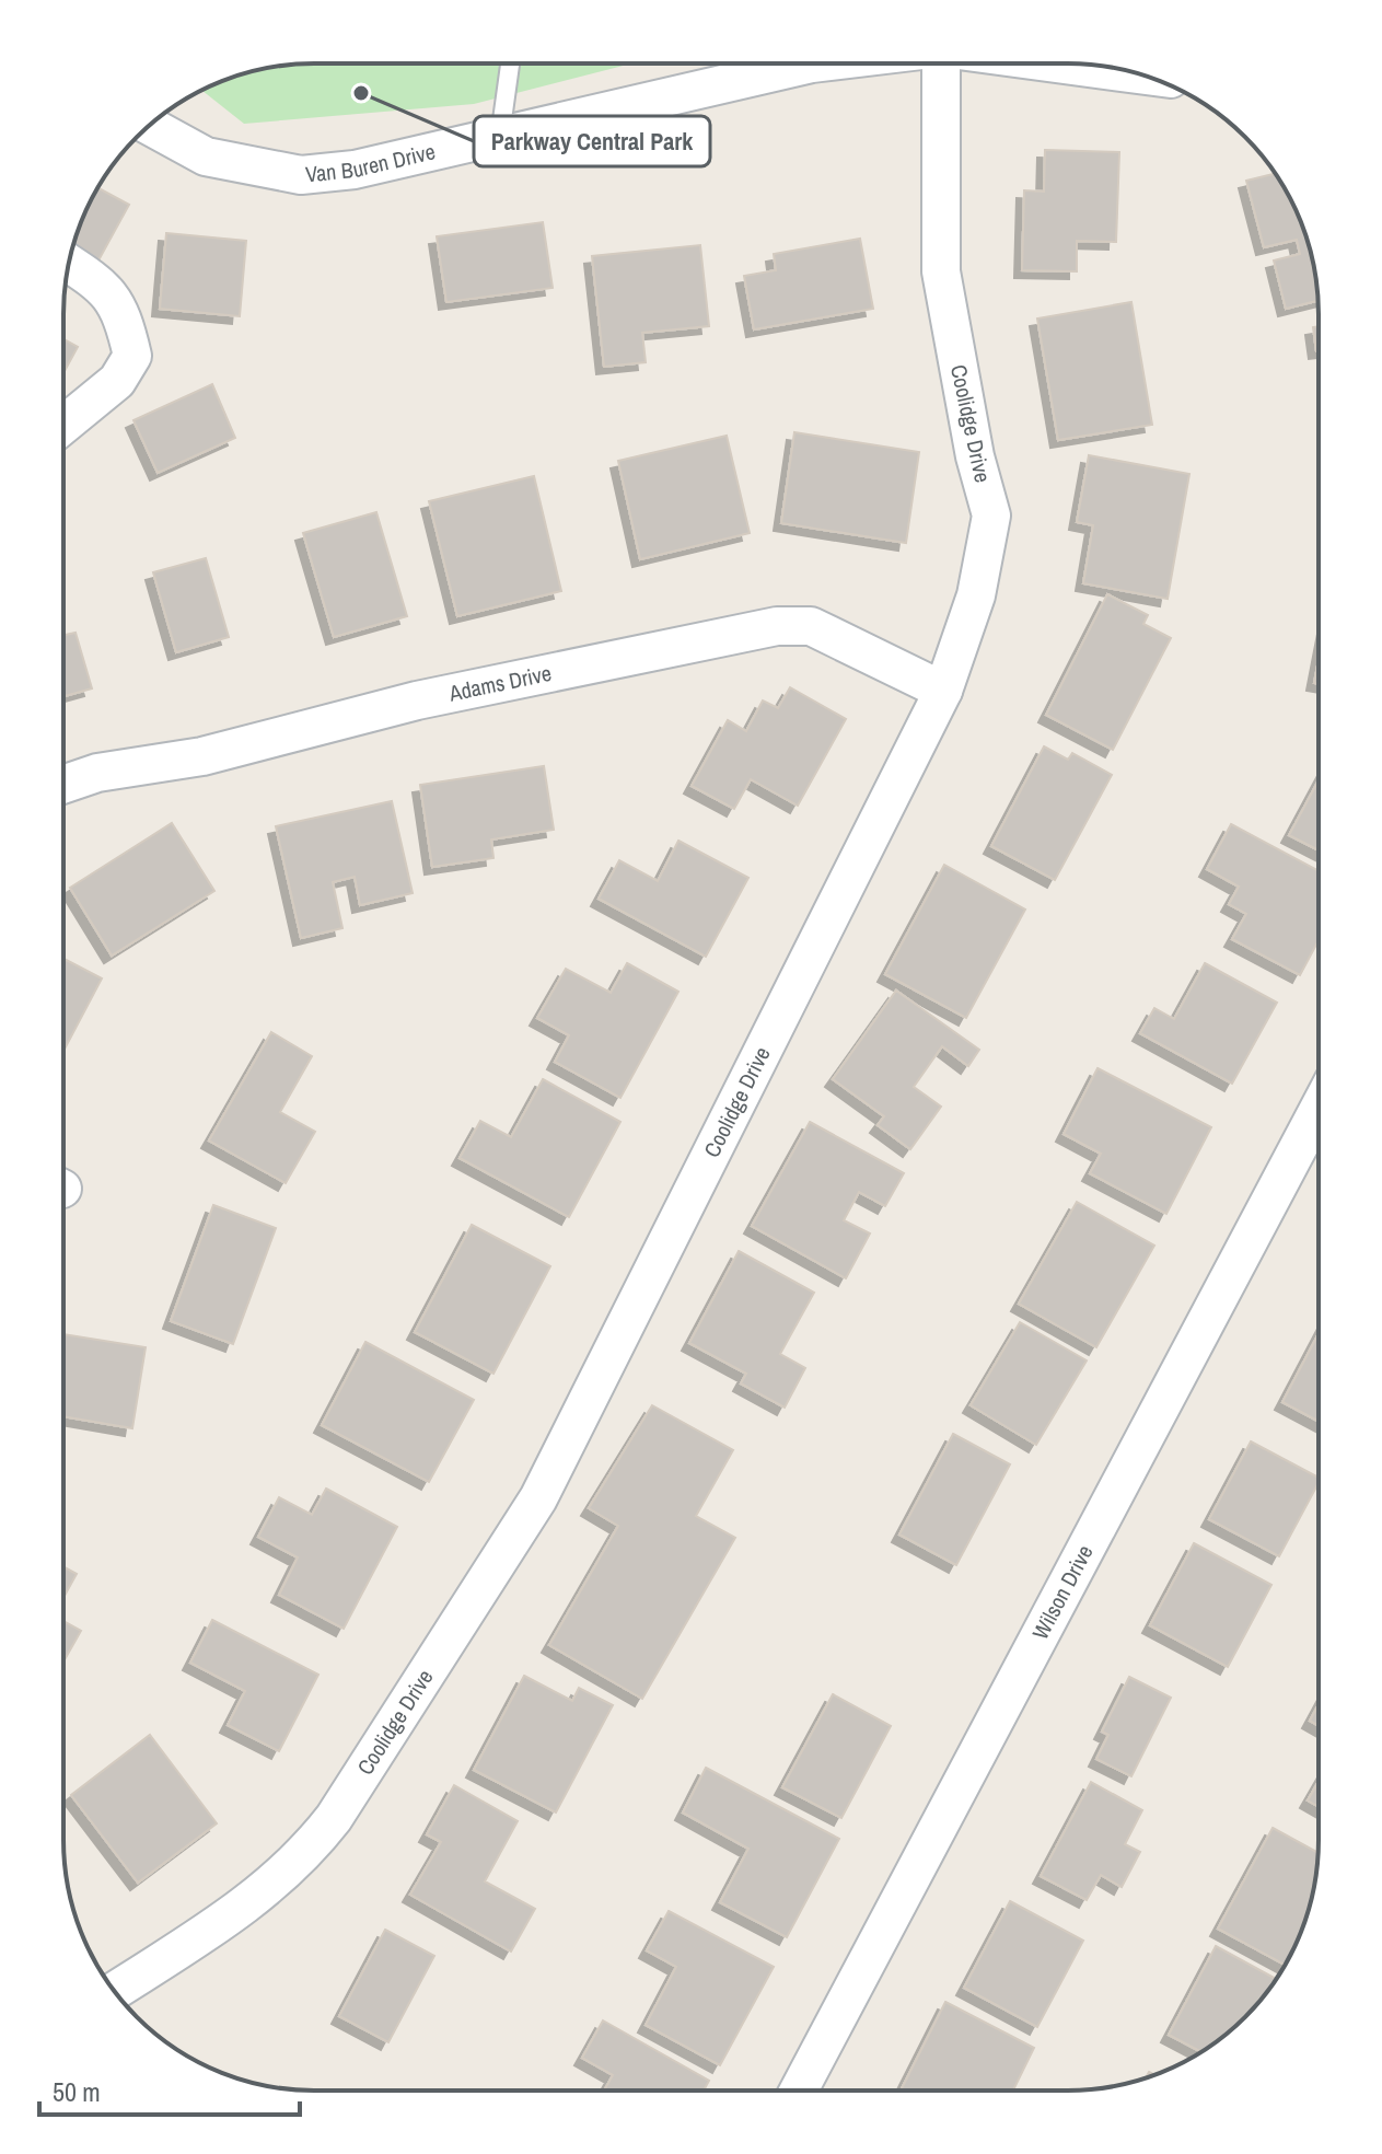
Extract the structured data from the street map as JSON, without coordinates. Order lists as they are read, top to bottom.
{
  "streets": {
    "street": [
      "Van Buren Drive",
      "Coolidge Drive",
      "Adams Drive",
      "Wilson Drive"
    ]
  },
  "crossings": [
    ["Coolidge Drive", "Adams Drive"]
  ],
  "places": ["Parkway Central Park"],
  "scale_bar": "50 m"
}
